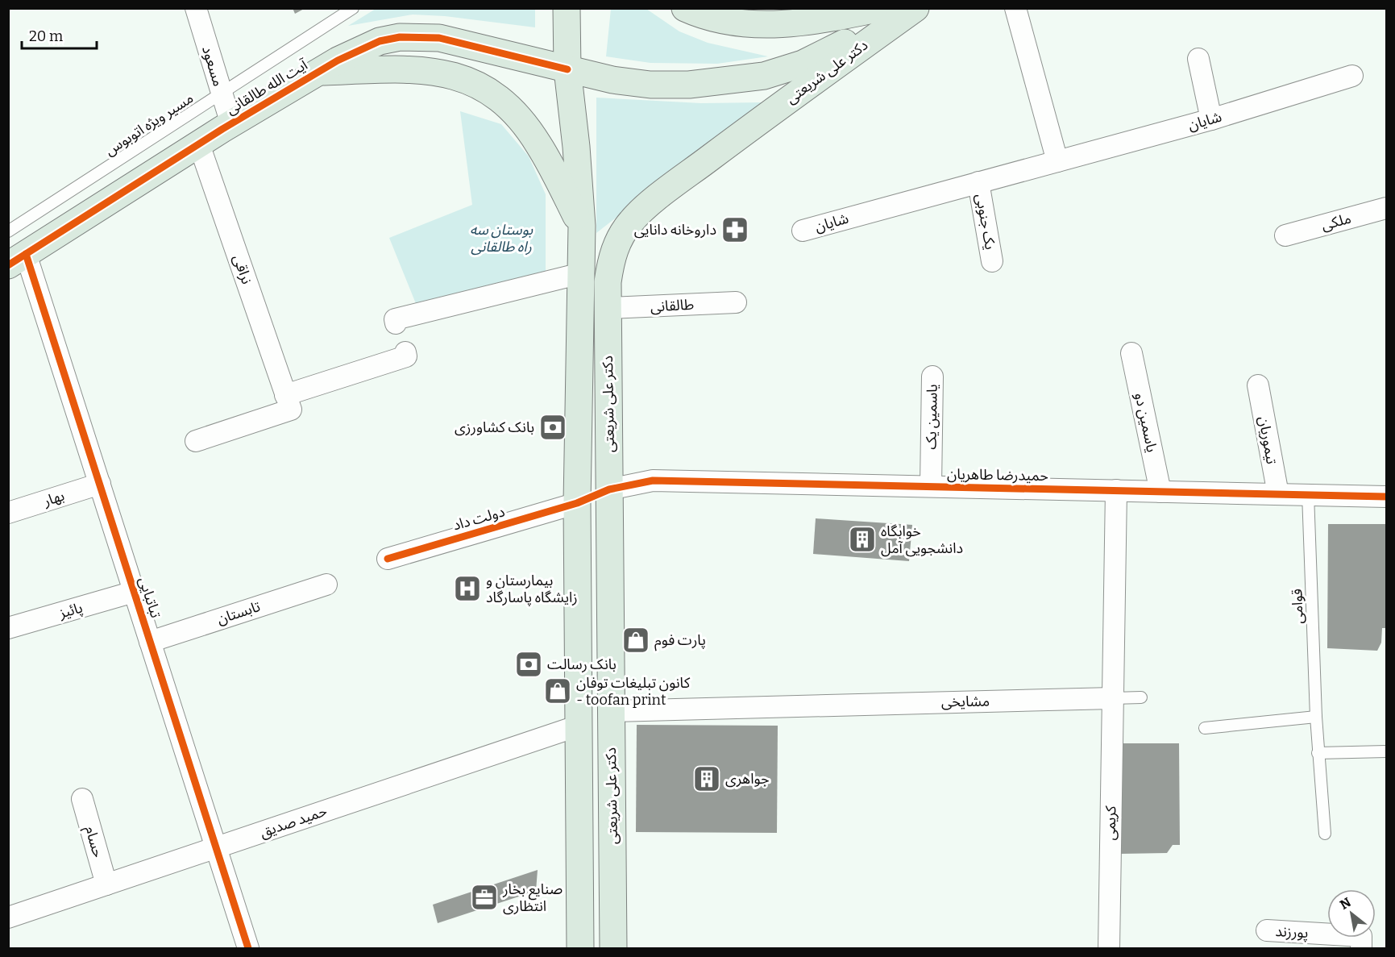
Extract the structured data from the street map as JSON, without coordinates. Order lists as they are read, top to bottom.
{
  "streets": {
    "main road": ["دکتر علی شریعتی", "آیت الله طالقانی"],
    "street": [
      "مسعود",
      "شایان",
      "یک جنوبی",
      "ملکی",
      "نراقی",
      "طالقانی",
      "یاسمین یک",
      "یاسمین دو",
      "تیموریان",
      "حمیدرضا طاهریان",
      "بهار",
      "دولت داد",
      "تباتبایی",
      "پائیز",
      "تابستان",
      "مشایخی",
      "حمید صدیق",
      "کریمی",
      "حسام",
      "پورزند"
    ],
    "lane": ["مسیر ویژه اتوبوس", "قوامی"]
  },
  "crossings": [
    ["مسعود", "آیت الله طالقانی"],
    ["مسعود", "مسیر ویژه اتوبوس"],
    ["دکتر علی شریعتی", "آیت الله طالقانی"],
    ["دکتر علی شریعتی", "طالقانی"],
    ["دکتر علی شریعتی", "حمیدرضا طاهریان"],
    ["دکتر علی شریعتی", "دولت داد"],
    ["دکتر علی شریعتی", "مشایخی"],
    ["دکتر علی شریعتی", "حمید صدیق"],
    ["آیت الله طالقانی", "نراقی"],
    ["آیت الله طالقانی", "تباتبایی"],
    ["شایان", "یک جنوبی"],
    ["یاسمین یک", "حمیدرضا طاهریان"],
    ["یاسمین دو", "حمیدرضا طاهریان"],
    ["تیموریان", "حمیدرضا طاهریان"],
    ["حمیدرضا طاهریان", "قوامی"],
    ["بهار", "تباتبایی"],
    ["تباتبایی", "پائیز"],
    ["تباتبایی", "تابستان"],
    ["تباتبایی", "حمید صدیق"],
    ["مشایخی", "کریمی"],
    ["حمید صدیق", "حسام"]
  ],
  "parks": ["بوستان سه راه طالقانی"],
  "places": {
    "pharmacy": ["داروخانه دانایی"],
    "bank": ["بانک کشاورزی", "بانک رسالت"],
    "building": ["خوابگاه دانشجویی آمل", "جواهری"],
    "hospital": ["بیمارستان و زایشگاه پاسارگاد"],
    "shop": ["پارت فوم", "کانون تبلیغات توفان - toofan print"],
    "office": ["صنایع بخار انتظاری"]
  },
  "scale_bar": "20 m",
  "north": "top left"
}
